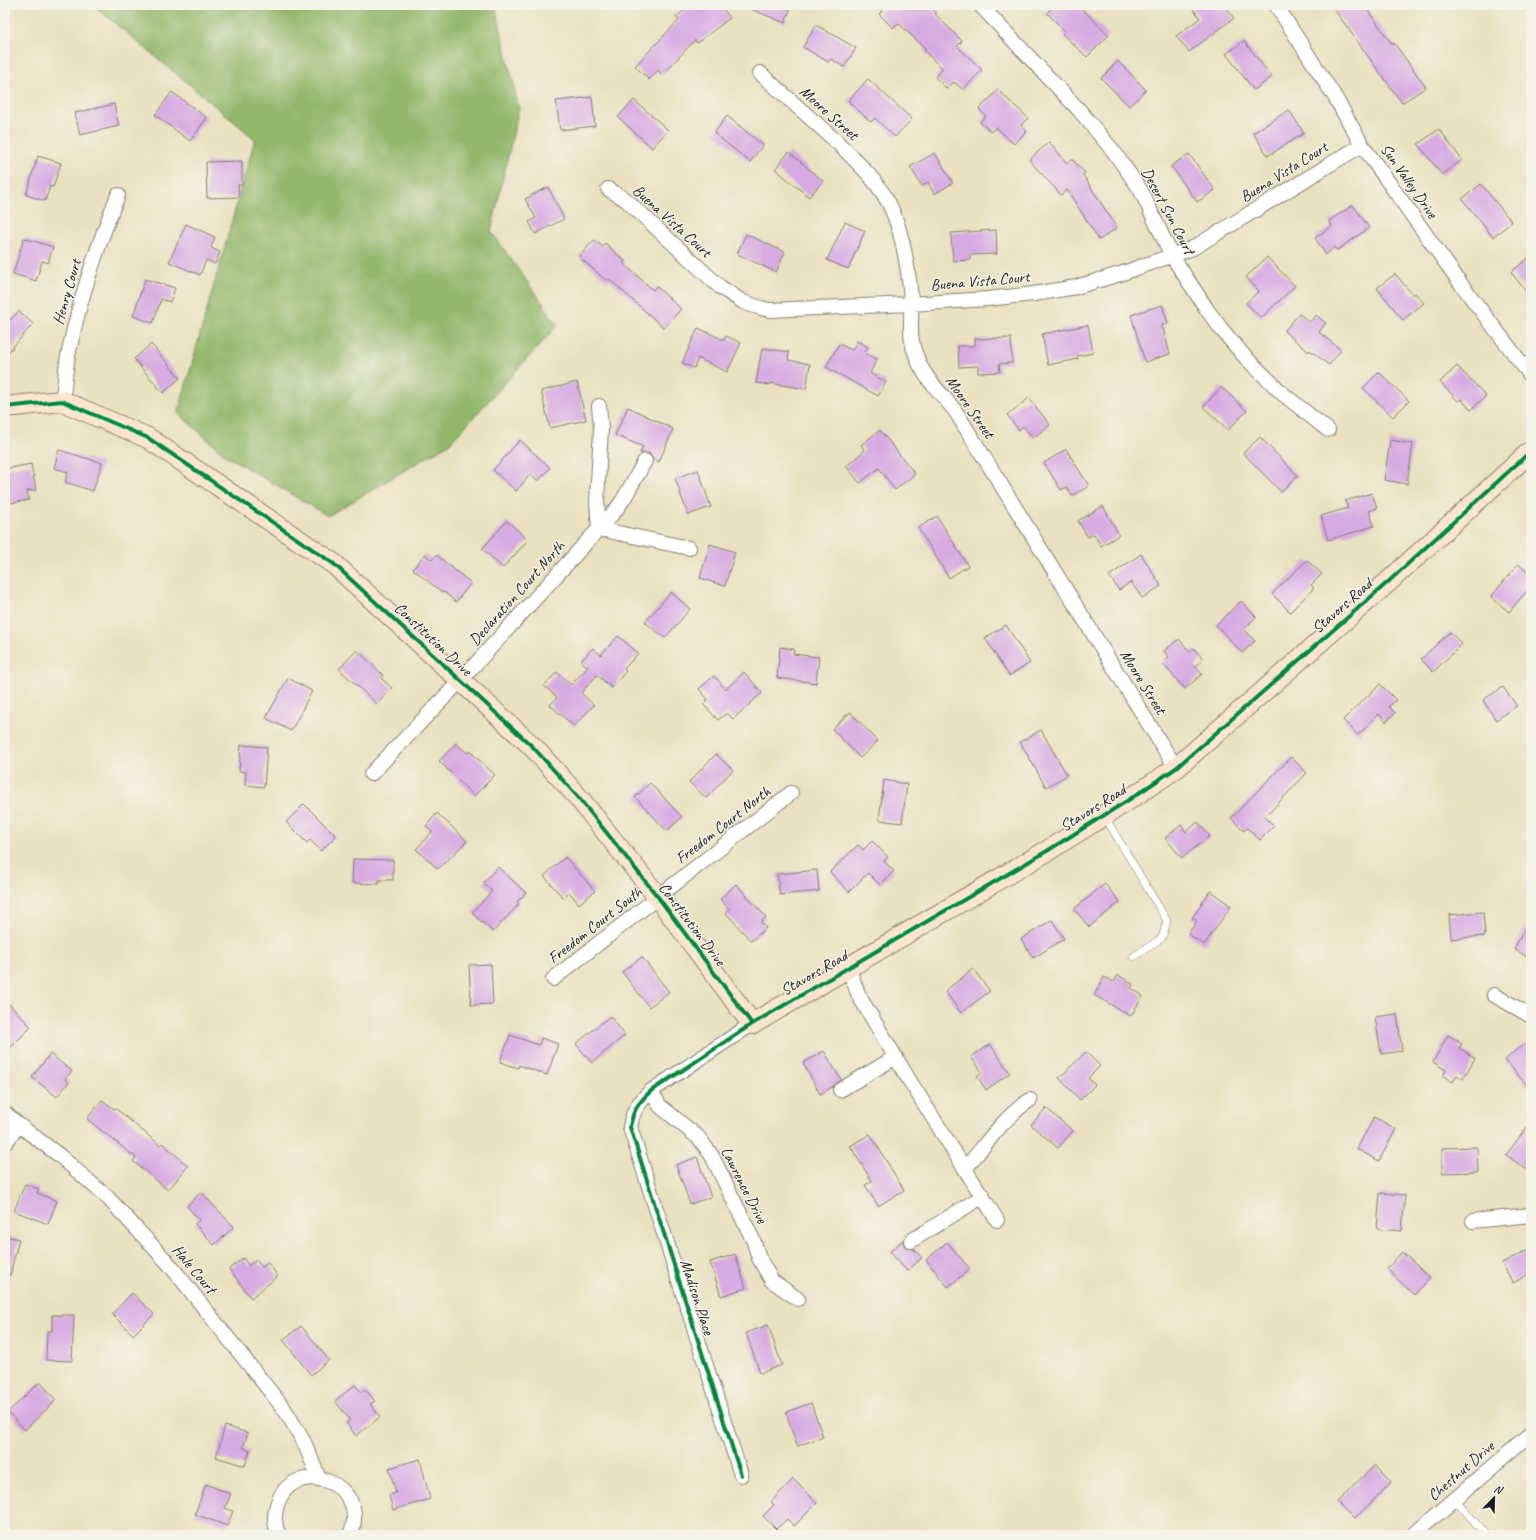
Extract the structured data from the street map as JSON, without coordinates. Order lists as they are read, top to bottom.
{
  "streets": {
    "street": [
      "Moore Street",
      "Buena Vista Court",
      "Sun Valley Drive",
      "Desert Sun Court",
      "Henry Court",
      "Declaration Court North",
      "Stavors Road",
      "Constitution Drive",
      "Freedom Court North",
      "Freedom Court South",
      "Lawrence Drive",
      "Hale Court",
      "Madison Place",
      "Chestnut Drive"
    ]
  },
  "crossings": [
    ["Moore Street", "Buena Vista Court"],
    ["Moore Street", "Stavors Road"],
    ["Buena Vista Court", "Sun Valley Drive"],
    ["Buena Vista Court", "Desert Sun Court"],
    ["Henry Court", "Constitution Drive"],
    ["Declaration Court North", "Constitution Drive"],
    ["Stavors Road", "Constitution Drive"],
    ["Stavors Road", "Lawrence Drive"],
    ["Stavors Road", "Madison Place"],
    ["Constitution Drive", "Freedom Court North"],
    ["Constitution Drive", "Freedom Court South"],
    ["Freedom Court North", "Freedom Court South"]
  ],
  "north": "top right"
}
